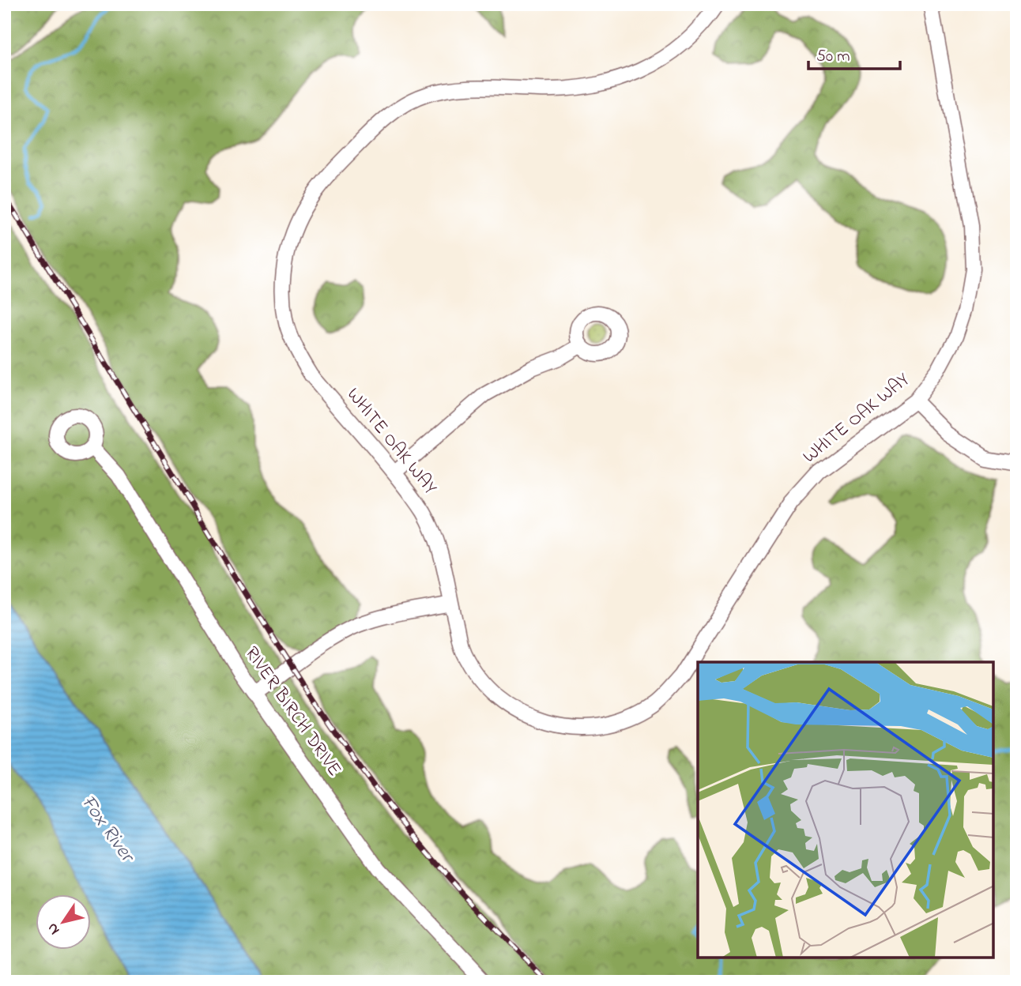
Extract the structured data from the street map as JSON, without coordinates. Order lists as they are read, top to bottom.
{
  "streets": {
    "street": ["WHITE OAK WAY", "RIVER BIRCH DRIVE"]
  },
  "water": ["Fox River"],
  "scale_bar": "50 m",
  "north": "bottom left"
}
